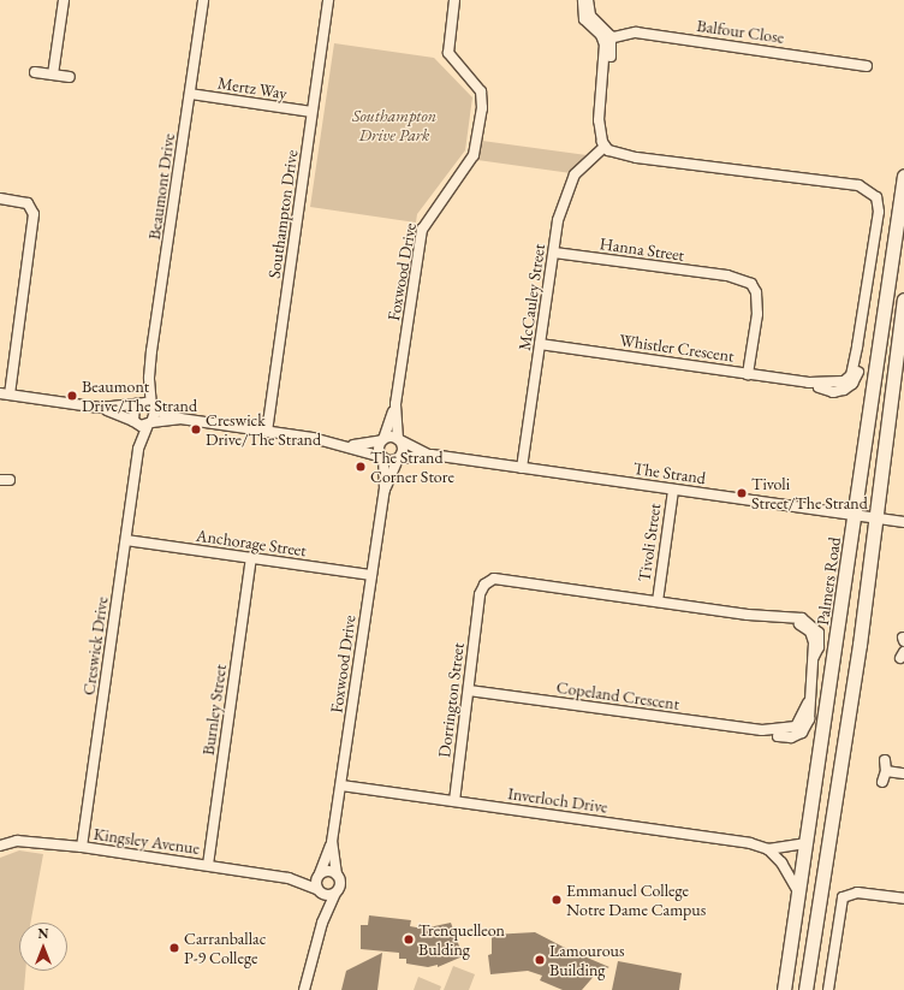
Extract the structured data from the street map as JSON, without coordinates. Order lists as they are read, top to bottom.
{
  "streets": {
    "main road": ["Palmers Road"],
    "street": [
      "Balfour Close",
      "Mertz Way",
      "Beaumont Drive",
      "Southampton Drive",
      "Hanna Street",
      "Foxwood Drive",
      "McCauley Street",
      "Whistler Crescent",
      "The Strand",
      "Anchorage Street",
      "Tivoli Street",
      "Creswick Drive",
      "Copeland Crescent",
      "Dorrington Street",
      "Burnley Street",
      "Inverloch Drive",
      "Kingsley Avenue"
    ]
  },
  "crossings": [
    ["Mertz Way", "Beaumont Drive"],
    ["Mertz Way", "Southampton Drive"],
    ["Beaumont Drive", "Creswick Drive"],
    ["Hanna Street", "McCauley Street"],
    ["Hanna Street", "Whistler Crescent"],
    ["Foxwood Drive", "The Strand"],
    ["Foxwood Drive", "Anchorage Street"],
    ["Foxwood Drive", "Inverloch Drive"],
    ["Foxwood Drive", "Kingsley Avenue"],
    ["McCauley Street", "Whistler Crescent"],
    ["McCauley Street", "The Strand"],
    ["The Strand", "Tivoli Street"],
    ["The Strand", "Palmers Road"],
    ["Anchorage Street", "Creswick Drive"],
    ["Anchorage Street", "Burnley Street"],
    ["Tivoli Street", "Copeland Crescent"],
    ["Palmers Road", "Inverloch Drive"],
    ["Creswick Drive", "Kingsley Avenue"],
    ["Copeland Crescent", "Dorrington Street"],
    ["Dorrington Street", "Inverloch Drive"],
    ["Burnley Street", "Kingsley Avenue"]
  ],
  "parks": ["Southampton Drive Park"],
  "places": [
    "Beaumont Drive/The Strand",
    "Creswick Drive/The Strand",
    "The Strand Corner Store",
    "Tivoli Street/The Strand",
    "Emmanuel College Notre Dame Campus",
    "Trenquelleon Bulding",
    "Carranballac P-9 College",
    "Lamourous Building"
  ],
  "north": "top"
}
